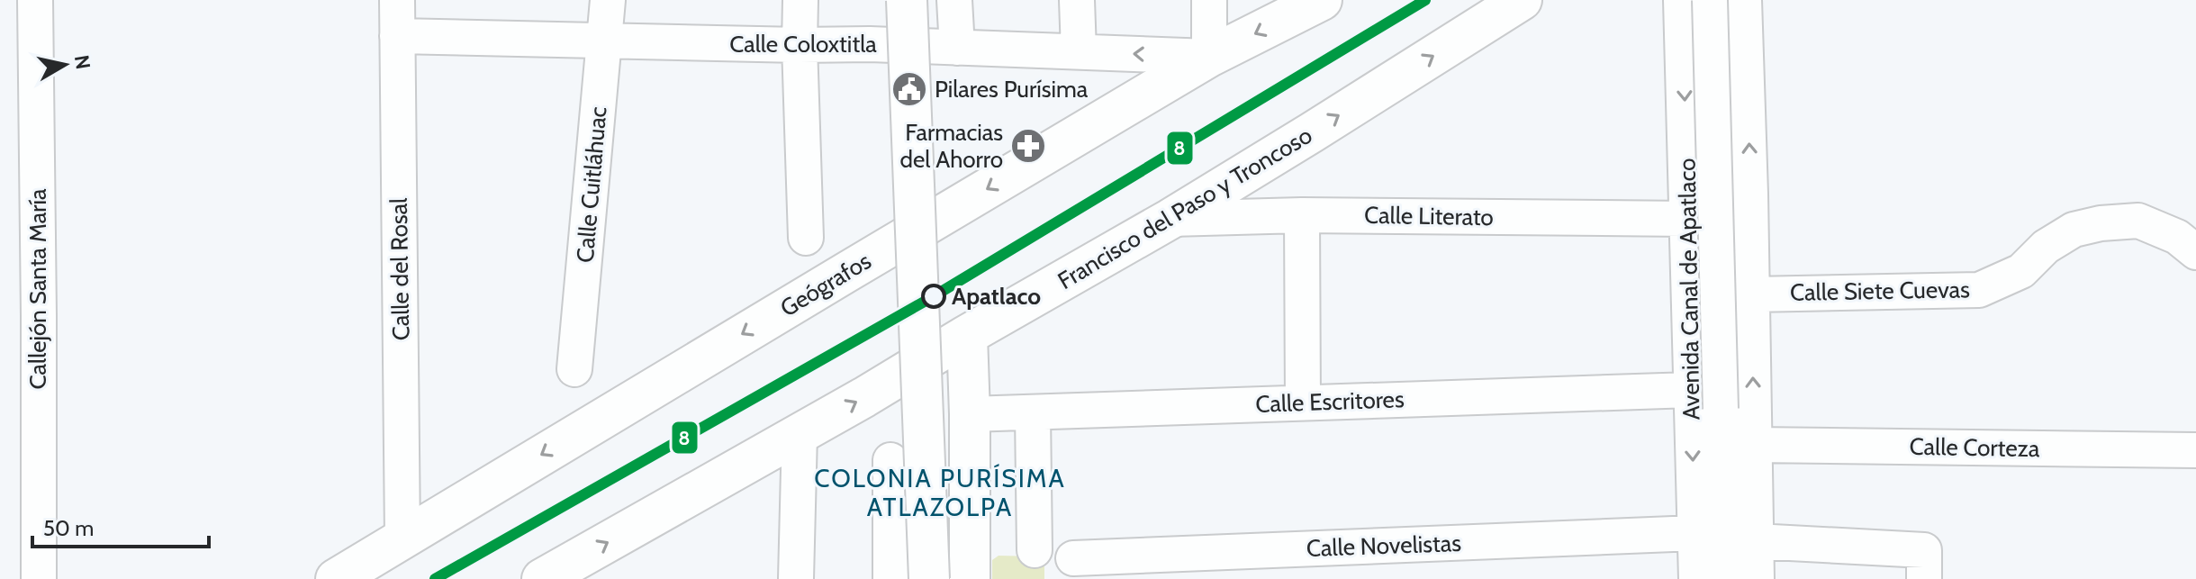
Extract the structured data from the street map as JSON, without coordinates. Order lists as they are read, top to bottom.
{
  "streets": {
    "main road": ["Francisco del Paso y Troncoso", "Geógrafos"],
    "street": [
      "Calle Coloxtitla",
      "Calle Cuitláhuac",
      "Calle Literato",
      "Calle del Rosal",
      "Callejón Santa María",
      "Avenida Canal de Apatlaco",
      "Calle Siete Cuevas",
      "Calle Escritores",
      "Calle Corteza",
      "Calle Novelistas"
    ]
  },
  "crossings": [
    ["Calle Coloxtitla", "Calle Cuitláhuac"],
    ["Calle Coloxtitla", "Calle del Rosal"],
    ["Calle Coloxtitla", "Geógrafos"],
    ["Francisco del Paso y Troncoso", "Calle Literato"],
    ["Calle Literato", "Avenida Canal de Apatlaco"],
    ["Calle del Rosal", "Geógrafos"],
    ["Avenida Canal de Apatlaco", "Calle Escritores"],
    ["Avenida Canal de Apatlaco", "Calle Novelistas"]
  ],
  "one_way": ["Francisco del Paso y Troncoso", "Geógrafos"],
  "districts": ["COLONIA PURÍSIMA ATLAZOLPA"],
  "places": {
    "public building": ["Pilares Purísima"],
    "pharmacy": ["Farmacias del Ahorro"],
    "other": ["Apatlaco"]
  },
  "lines": ["transit line 8"],
  "scale_bar": "50 m",
  "north": "right"
}
